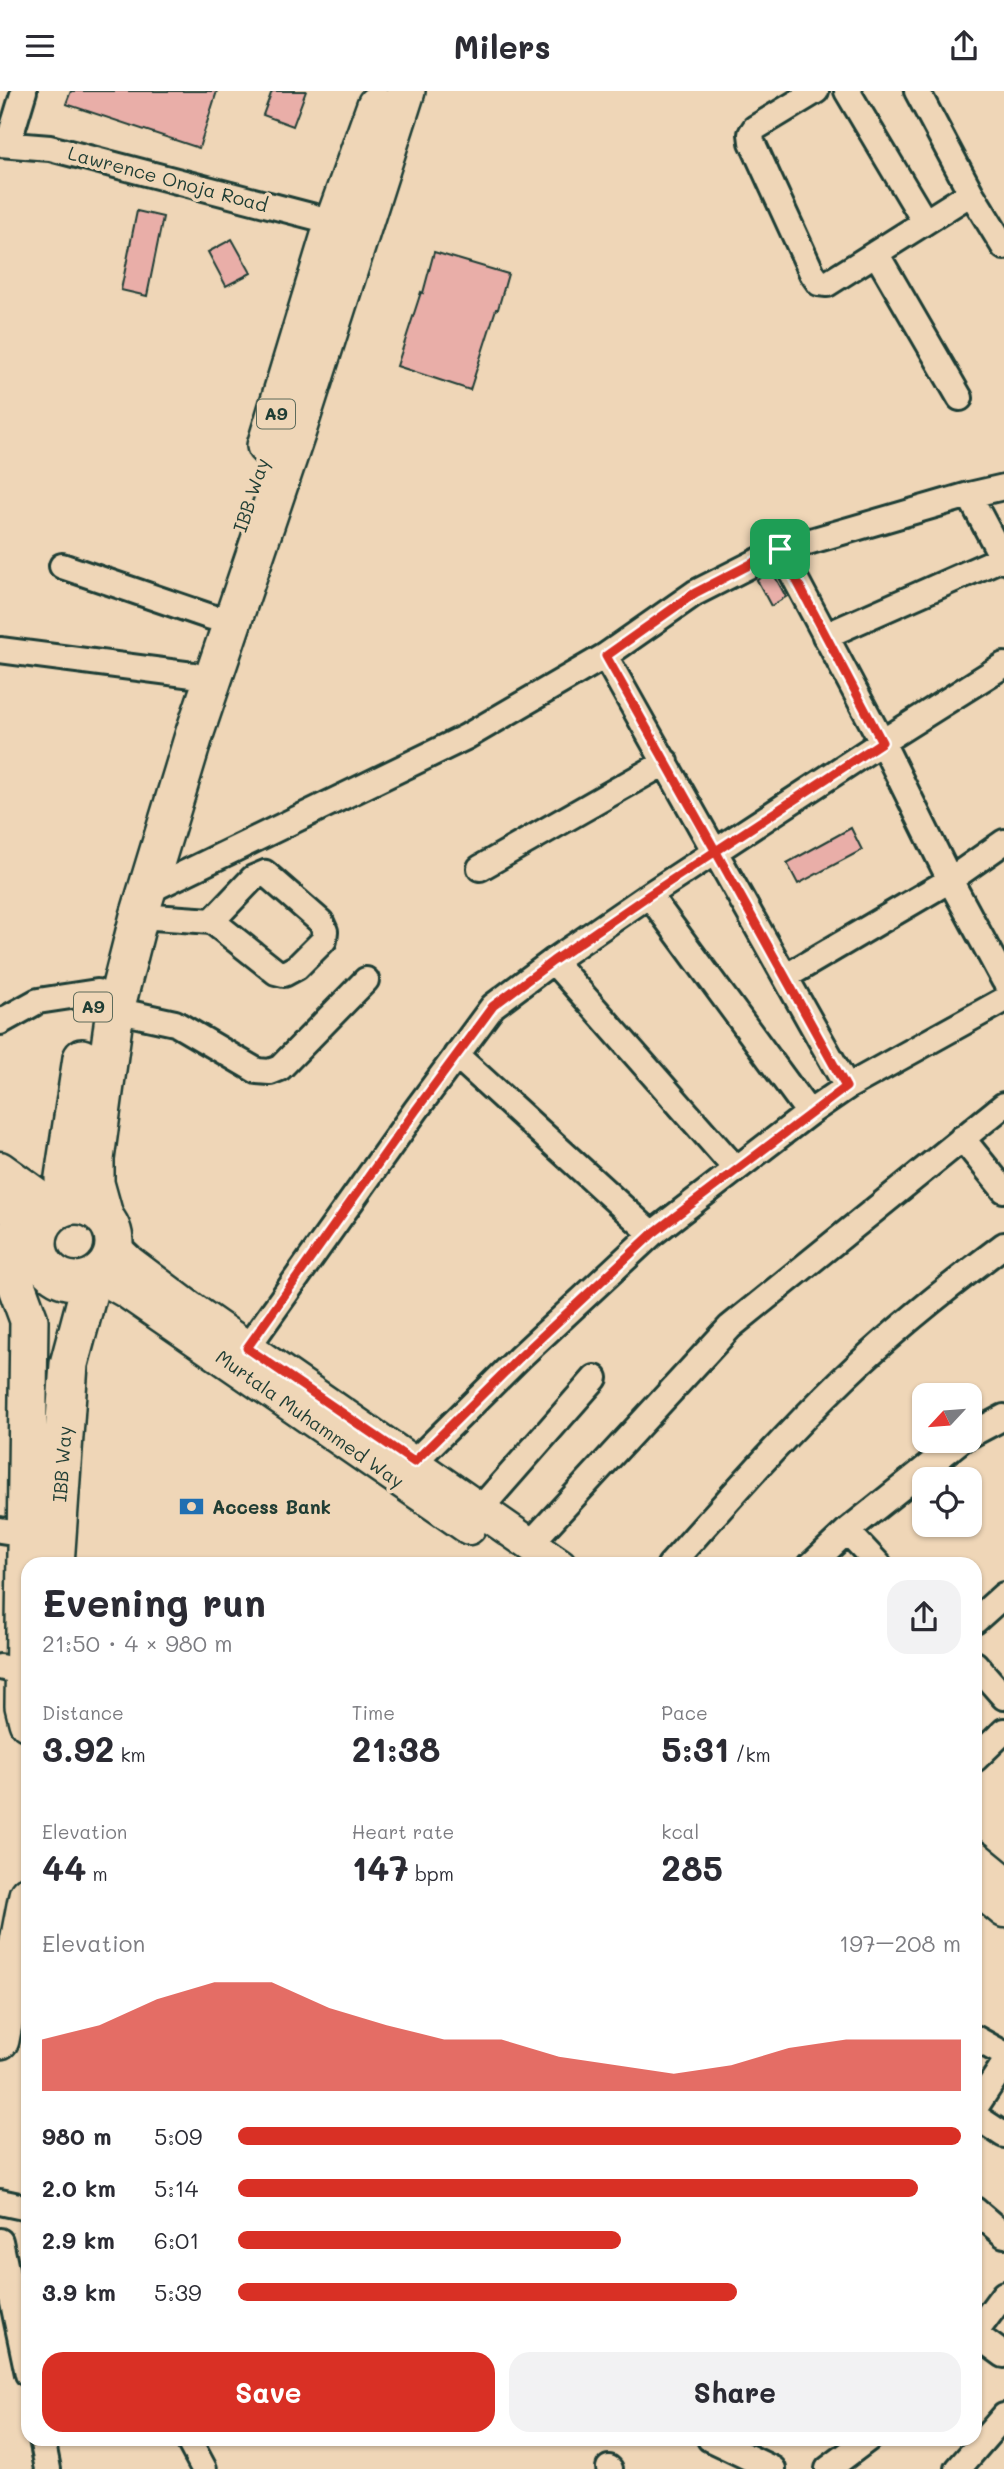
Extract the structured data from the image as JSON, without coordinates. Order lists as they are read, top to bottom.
{
  "streets": {
    "highway": ["A9", "IBB Way"],
    "main road": ["Murtala Muhammed Way"],
    "street": ["Lawrence Onoja Road"]
  },
  "crossings": [
    ["Lawrence Onoja Road", "IBB Way"],
    ["A9", "IBB Way"],
    ["A9", "Murtala Muhammed Way"],
    ["IBB Way", "Murtala Muhammed Way"]
  ],
  "places": {
    "bank": ["Access Bank"]
  },
  "north": "bottom left",
  "page": {
    "header": "Milers",
    "heading": ["Evening run", "21:50 · 4 × 980 m"],
    "stats": [
      ["Distance", "3.92 km"],
      ["Time", "21:38"],
      ["Pace", "5:31 /km"],
      ["Elevation", "44 m"],
      ["Heart rate", "147 bpm"],
      ["kcal", "285"]
    ],
    "chart": ["Elevation", "197–208 m"],
    "list": [
      {
        "name": "980 m",
        "note": "5:09"
      },
      {
        "name": "2.0 km",
        "note": "5:14"
      },
      {
        "name": "2.9 km",
        "note": "6:01"
      },
      {
        "name": "3.9 km",
        "note": "5:39"
      }
    ],
    "buttons": ["Save", "Share"]
  }
}
